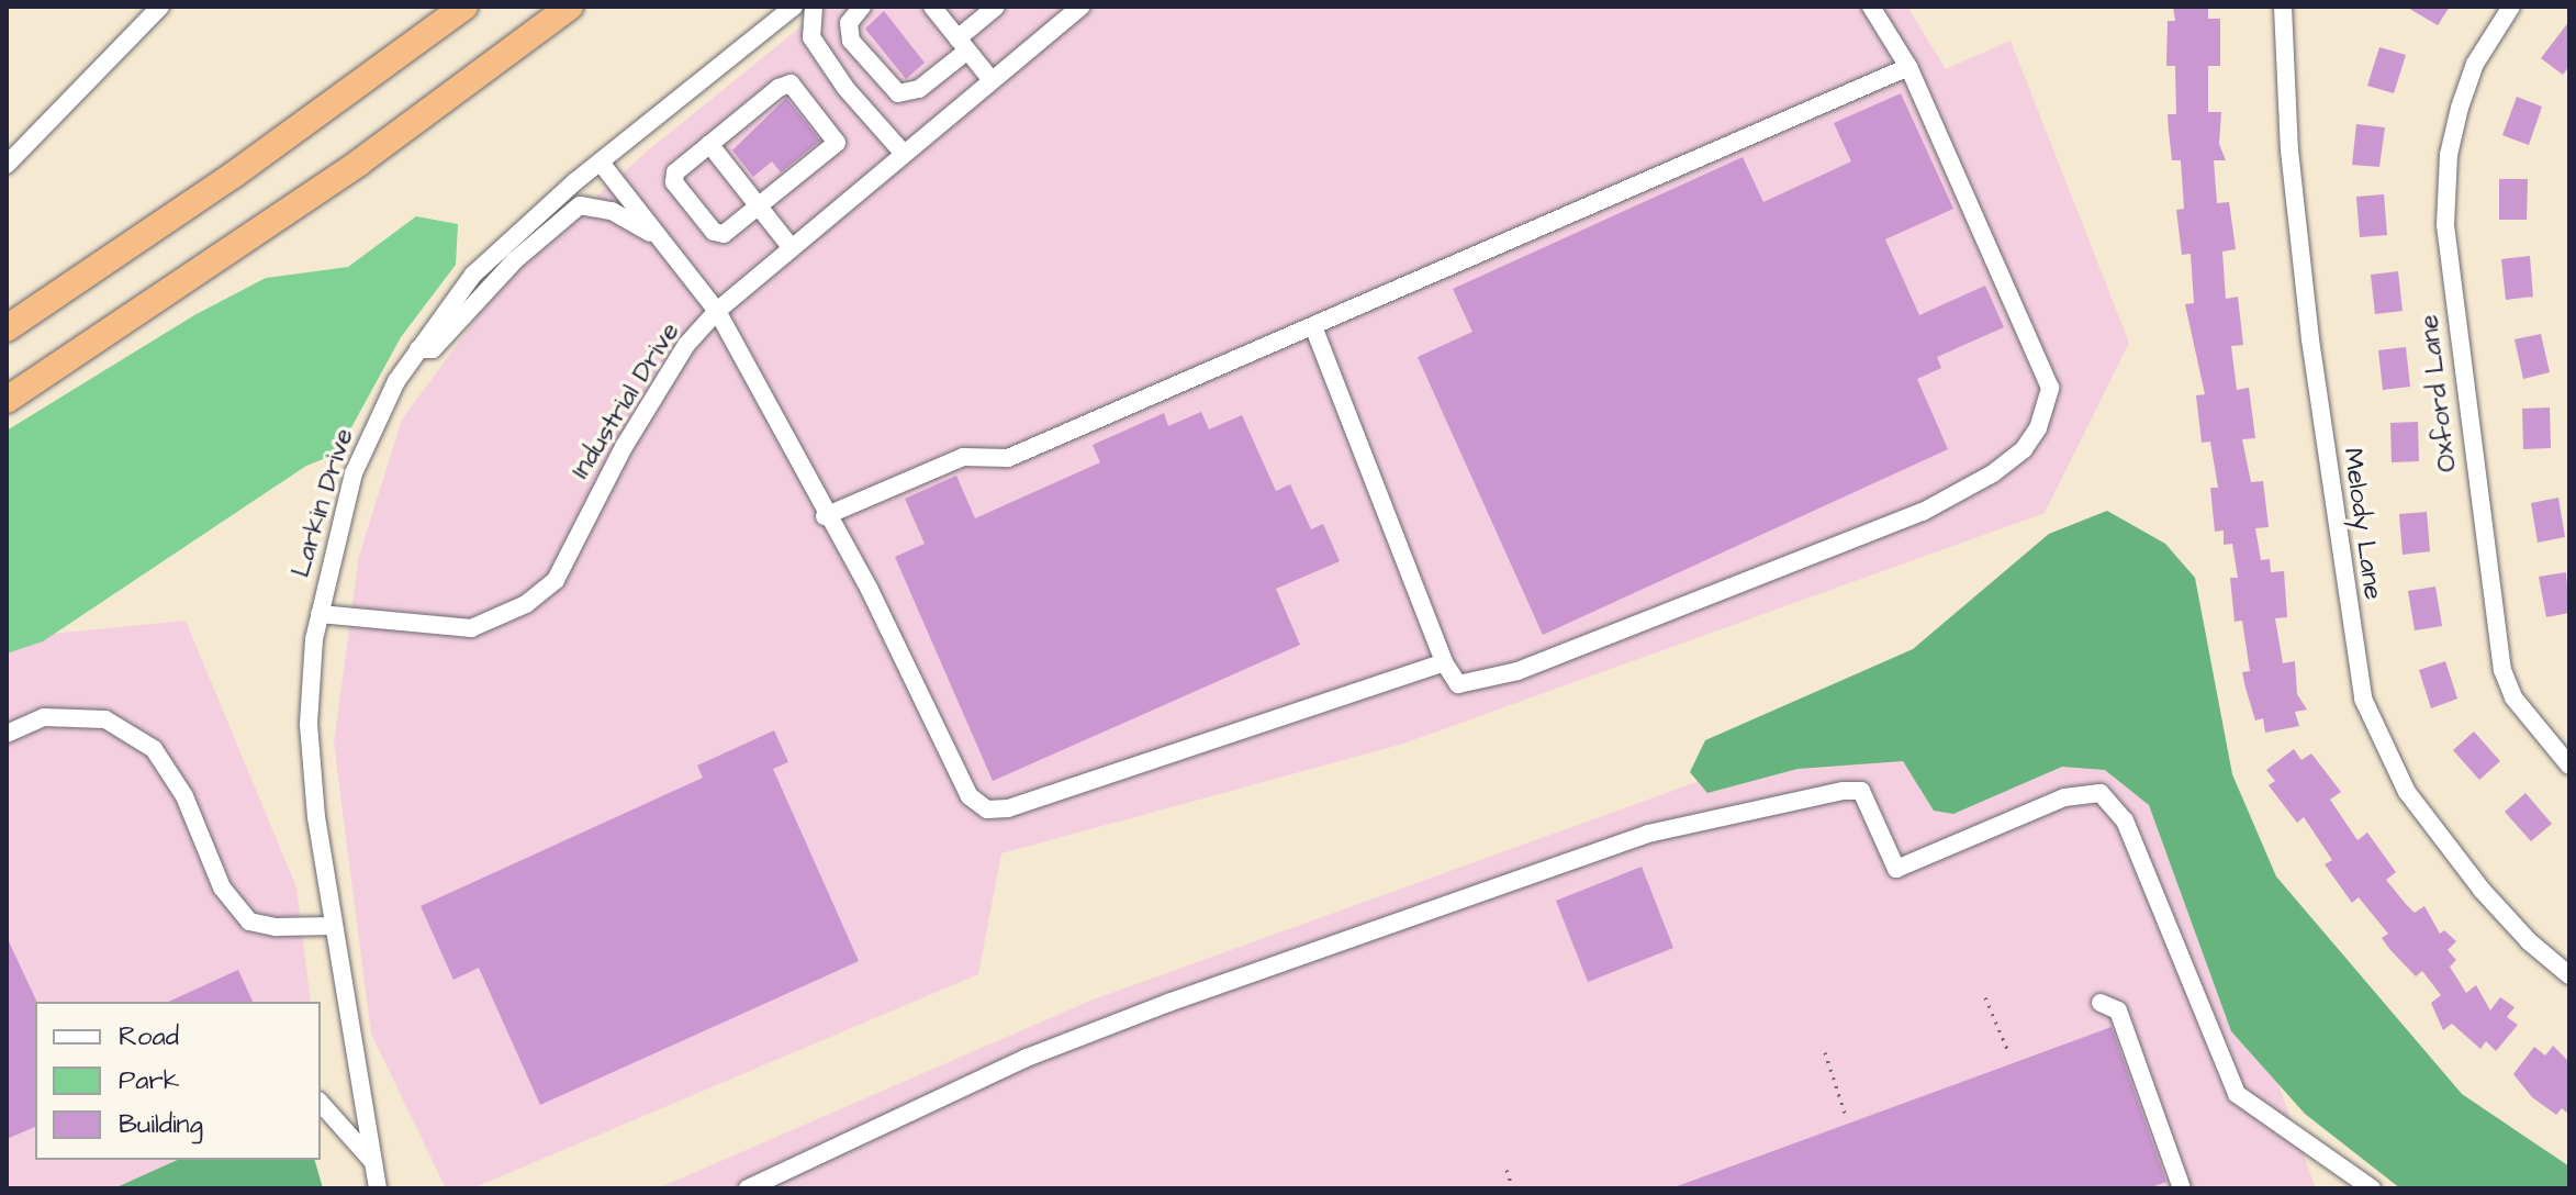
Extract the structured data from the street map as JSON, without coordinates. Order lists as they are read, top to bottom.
{
  "streets": {
    "street": [
      "Oxford Lane",
      "Industrial Drive",
      "Larkin Drive",
      "Melody Lane"
    ]
  },
  "crossings": [
    ["Industrial Drive", "Larkin Drive"]
  ],
  "legend": ["Road", "Park", "Building"]
}
